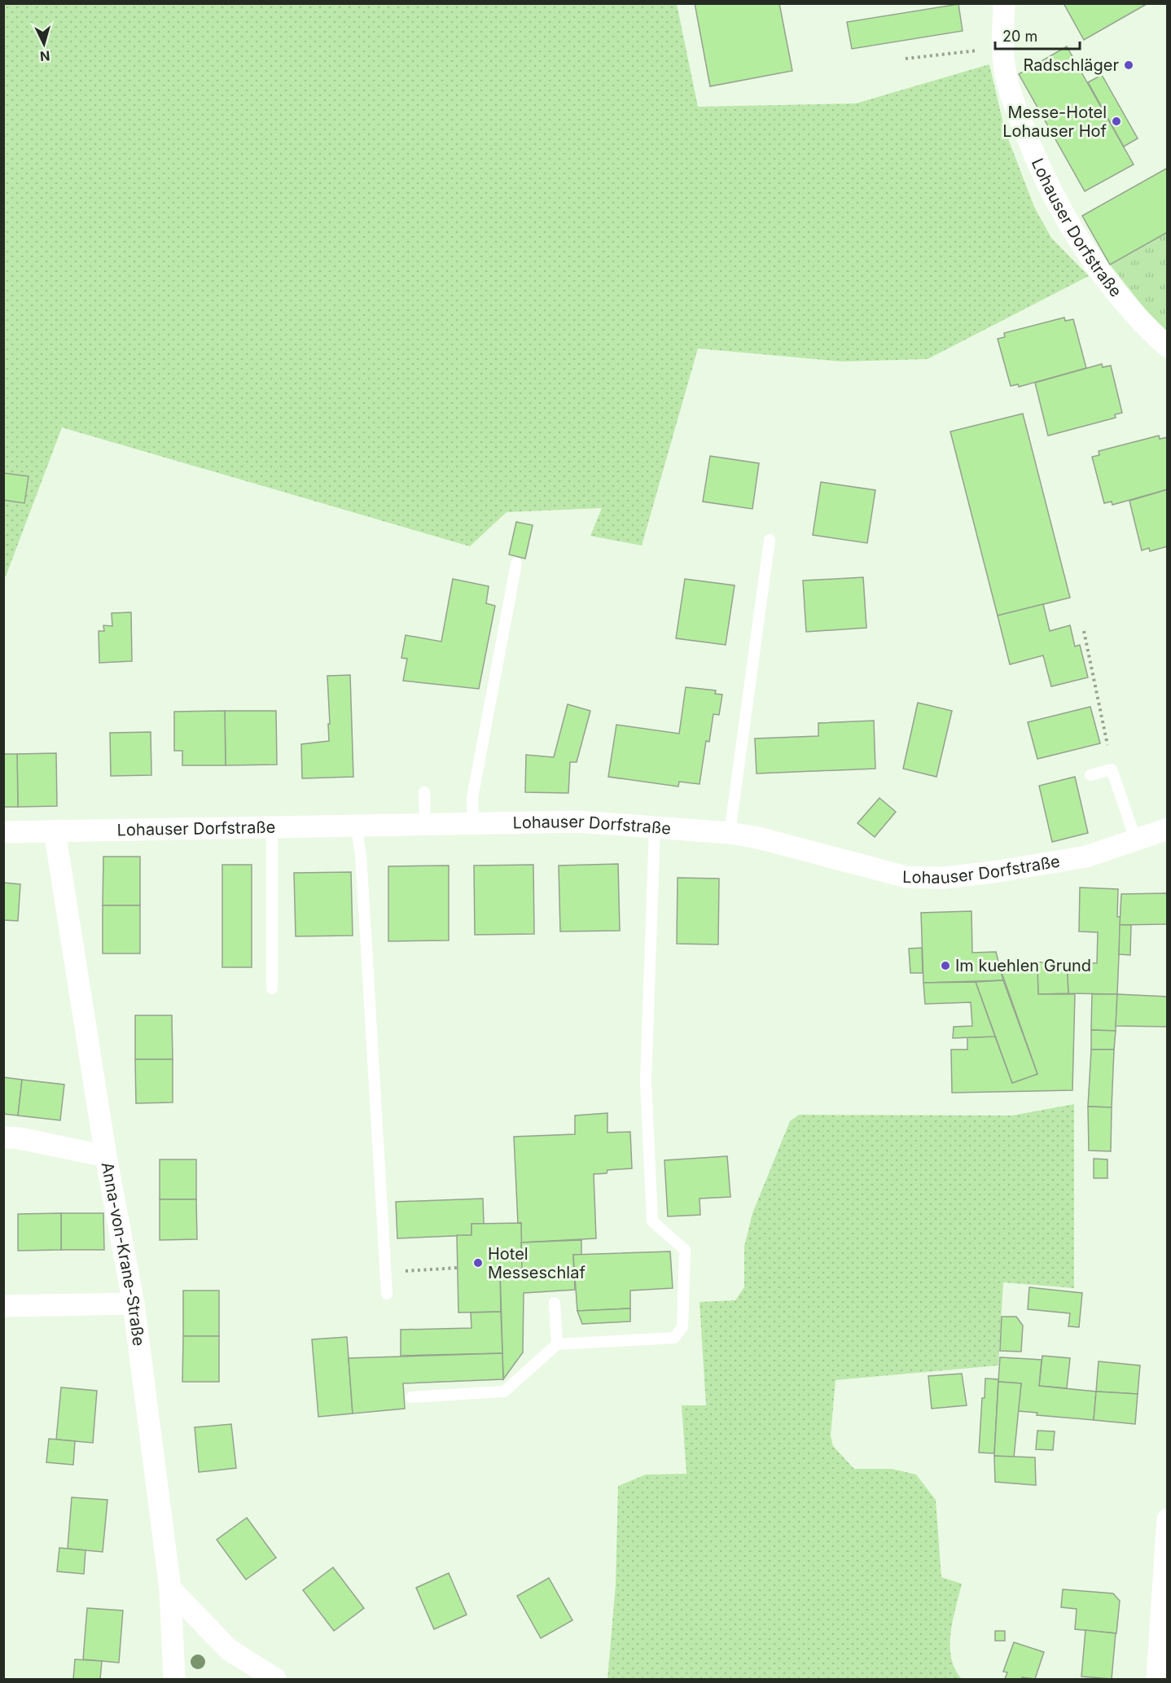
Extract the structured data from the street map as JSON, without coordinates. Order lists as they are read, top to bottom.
{
  "streets": {
    "street": ["Lohauser Dorfstraße", "Anna-von-Krane-Straße"]
  },
  "crossings": [
    ["Lohauser Dorfstraße", "Anna-von-Krane-Straße"]
  ],
  "places": [
    "Radschläger",
    "Messe-Hotel Lohauser Hof",
    "Im kuehlen Grund",
    "Hotel Messeschlaf"
  ],
  "scale_bar": "20 m",
  "north": "bottom"
}
